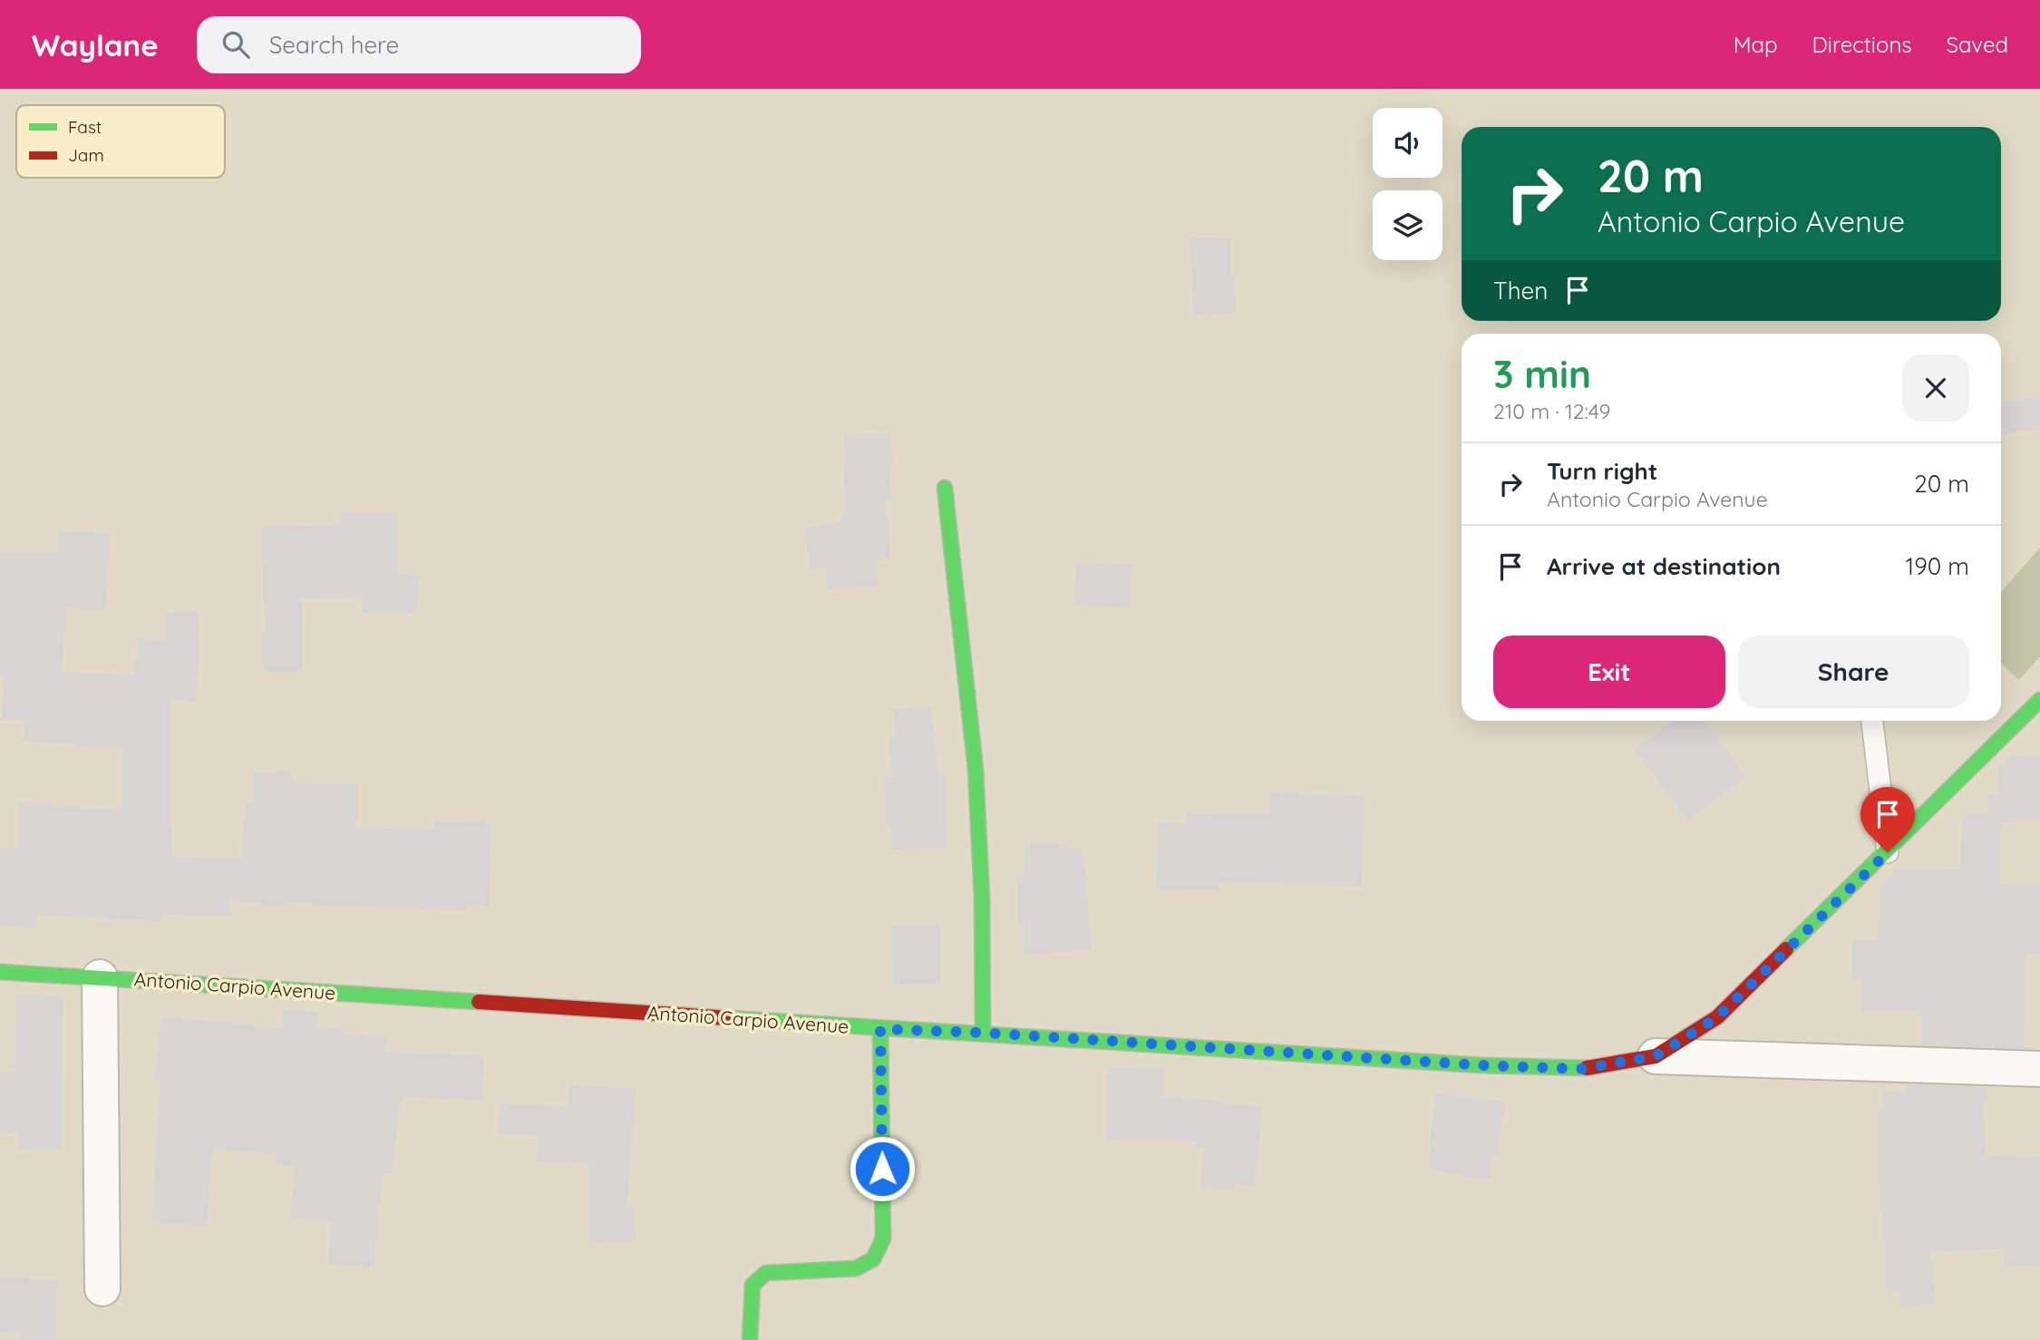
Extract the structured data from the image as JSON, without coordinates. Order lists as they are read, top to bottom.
{
  "streets": {
    "street": ["Antonio Carpio Avenue"]
  },
  "legend": ["Fast", "Jam"],
  "page": {
    "header": "Waylane",
    "search": "Search here",
    "nav": ["Map", "Directions", "Saved"],
    "turn": ["20 m", "Antonio Carpio Avenue"],
    "then": "Then",
    "heading": ["3 min", "210 m · 12:49"],
    "list": [
      {
        "name": "Turn right",
        "note": "Antonio Carpio Avenue",
        "value": "20 m"
      },
      {
        "name": "Arrive at destination",
        "value": "190 m"
      }
    ],
    "buttons": ["Exit", "Share"]
  }
}
